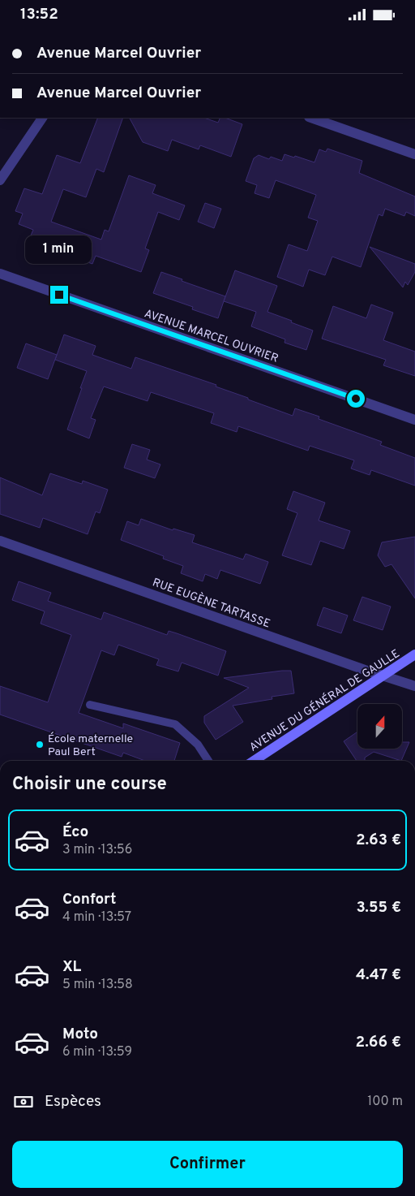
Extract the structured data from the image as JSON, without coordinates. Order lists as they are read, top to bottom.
{
  "streets": {
    "street": ["AVENUE MARCEL OUVRIER", "RUE EUGÈNE TARTASSE", "AVENUE DU GÉNÉRAL DE GAULLE"]
  },
  "crossings": [
    ["RUE EUGÈNE TARTASSE", "AVENUE DU GÉNÉRAL DE GAULLE"]
  ],
  "places": ["École maternelle Paul Bert"],
  "north": "top",
  "page": {
    "status": "13:52",
    "banner": ["Avenue Marcel Ouvrier", "Avenue Marcel Ouvrier"],
    "bubble": "1 min",
    "heading": "Choisir une course",
    "list": [
      {
        "name": "Éco",
        "note": "3 min · 13:56",
        "value": "2.63 €"
      },
      {
        "name": "Confort",
        "note": "4 min · 13:57",
        "value": "3.55 €"
      },
      {
        "name": "XL",
        "note": "5 min · 13:58",
        "value": "4.47 €"
      },
      {
        "name": "Moto",
        "note": "6 min · 13:59",
        "value": "2.66 €"
      }
    ],
    "pay": ["Espèces", "100 m"],
    "buttons": "Confirmer"
  }
}
